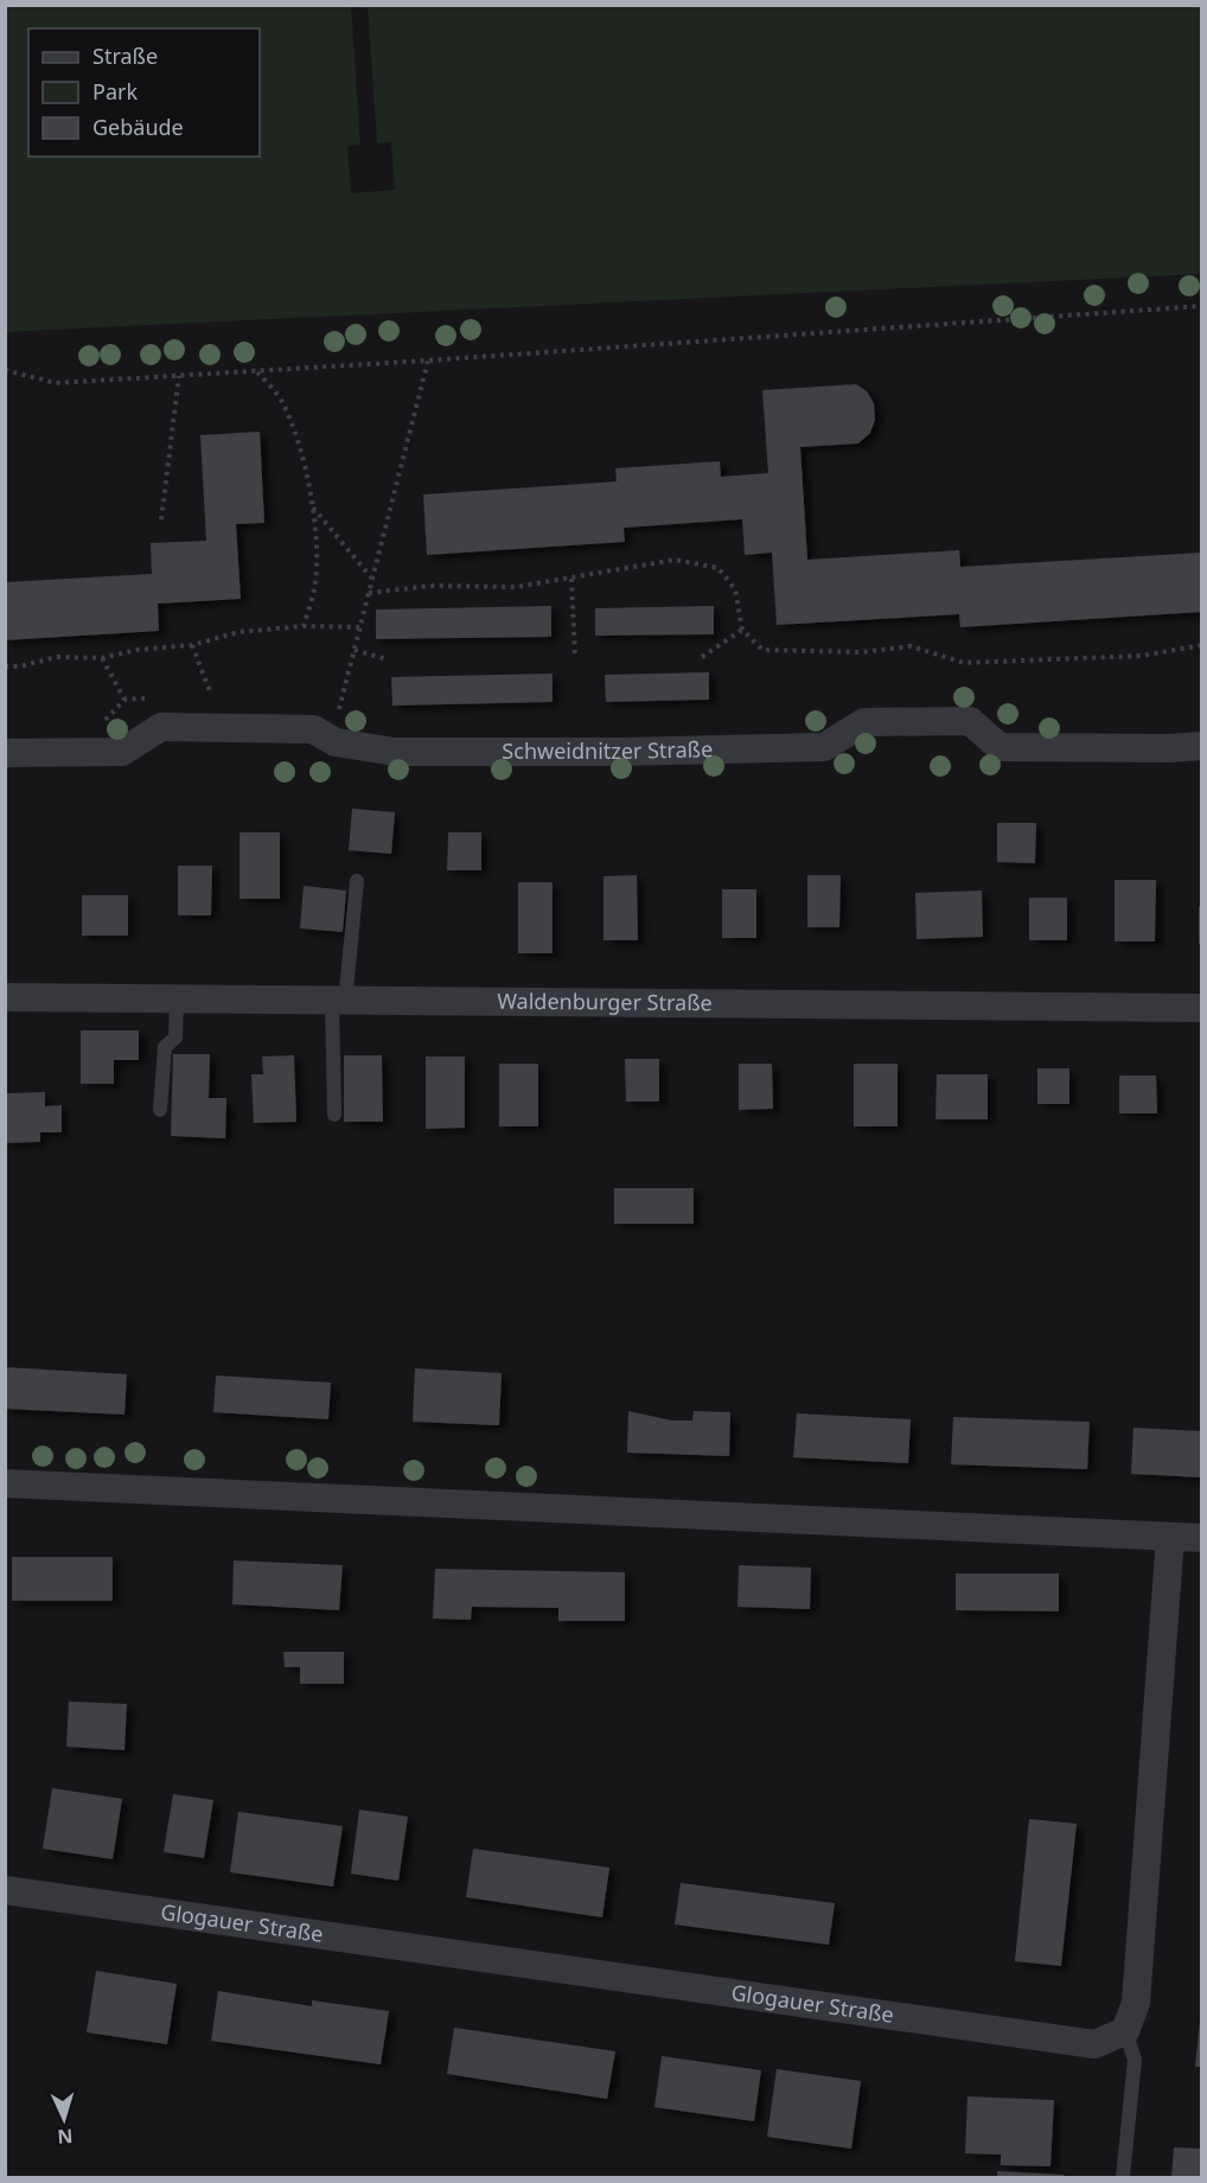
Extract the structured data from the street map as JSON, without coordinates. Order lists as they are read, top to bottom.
{
  "streets": {
    "street": ["Schweidnitzer Straße", "Waldenburger Straße", "Glogauer Straße"]
  },
  "legend": ["Straße", "Park", "Gebäude"],
  "north": "bottom"
}
